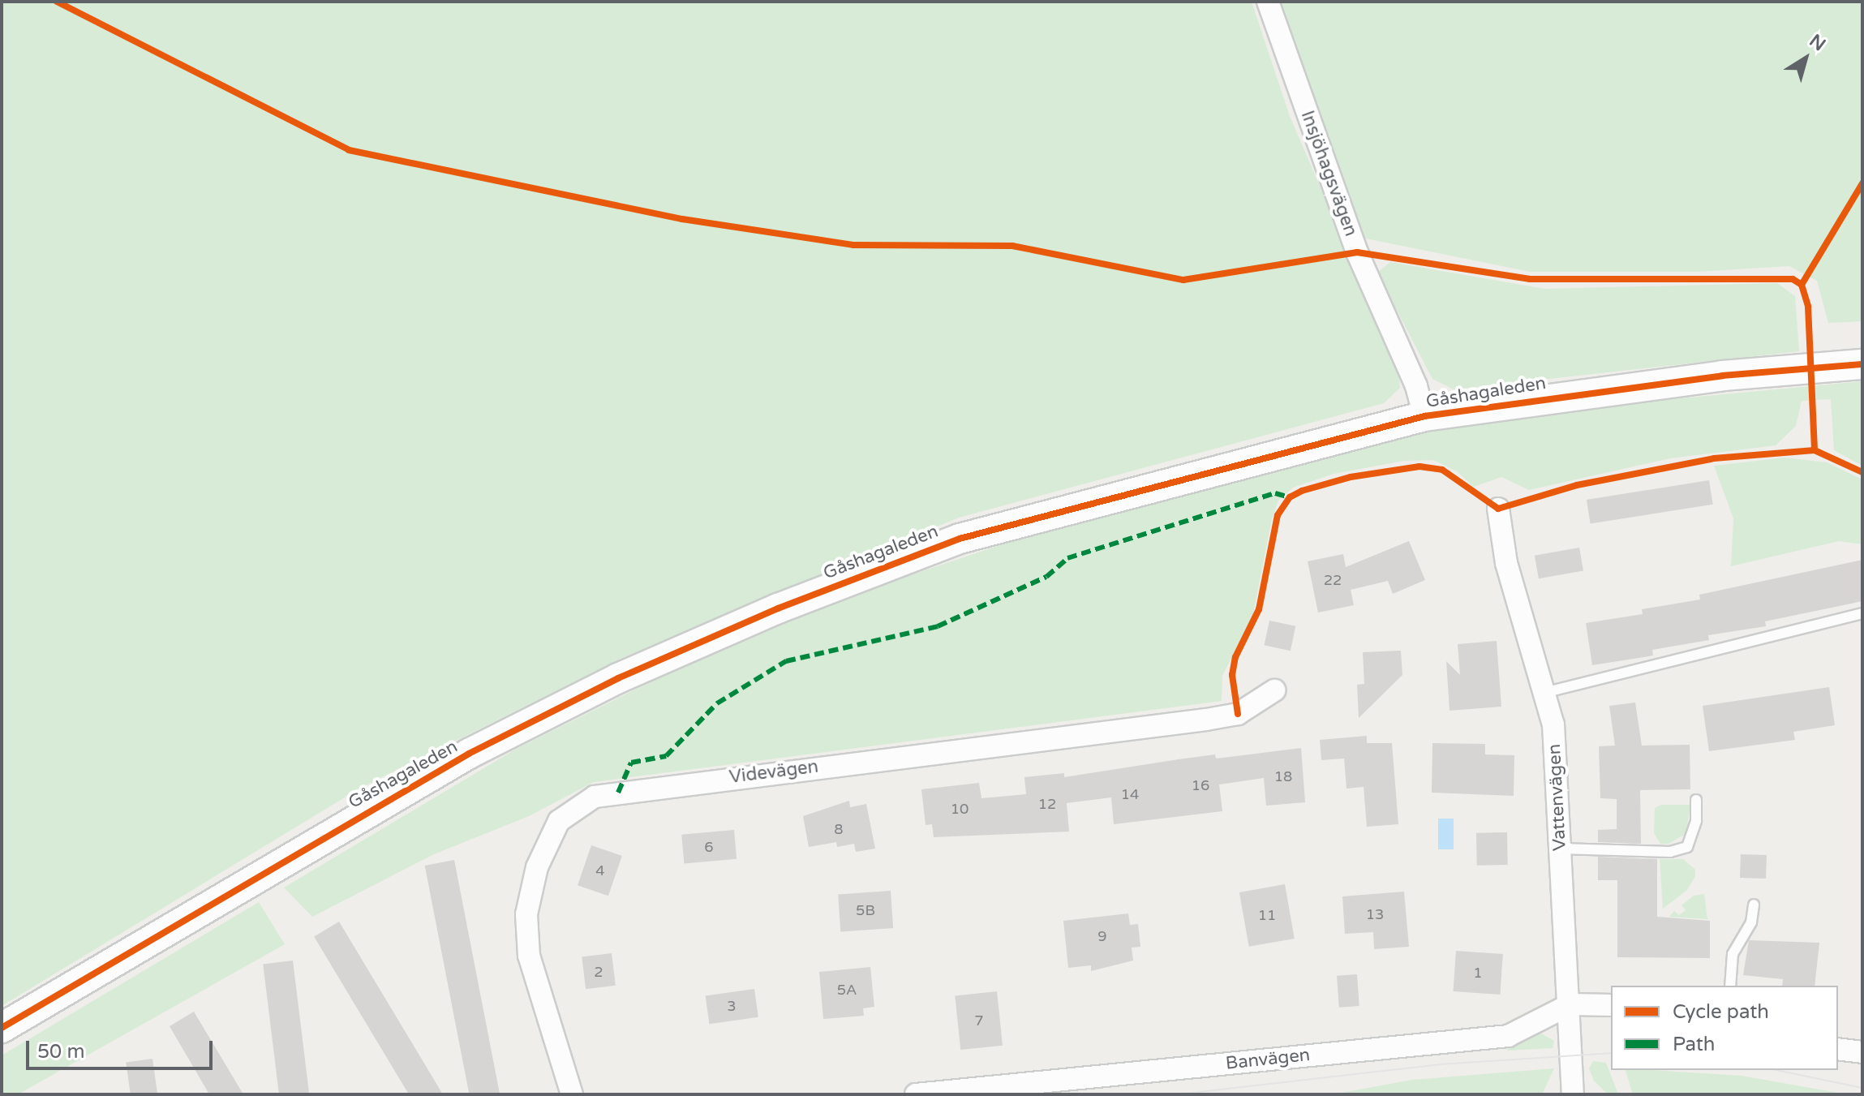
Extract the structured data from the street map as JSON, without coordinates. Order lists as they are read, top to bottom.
{
  "streets": {
    "main road": ["Gåshagaleden"],
    "street": [
      "Insjöhagsvägen",
      "Videvägen",
      "Vattenvägen",
      "Banvägen"
    ]
  },
  "crossings": [
    ["Insjöhagsvägen", "Gåshagaleden"],
    ["Vattenvägen", "Banvägen"]
  ],
  "house_numbers": [
    "22",
    "18",
    "16",
    "14",
    "12",
    "10",
    "8",
    "6",
    "4",
    "5B",
    "13",
    "11",
    "9",
    "2",
    "1",
    "5A",
    "3",
    "7"
  ],
  "legend": ["Cycle path", "Path"],
  "scale_bar": "50 m",
  "north": "top right"
}
